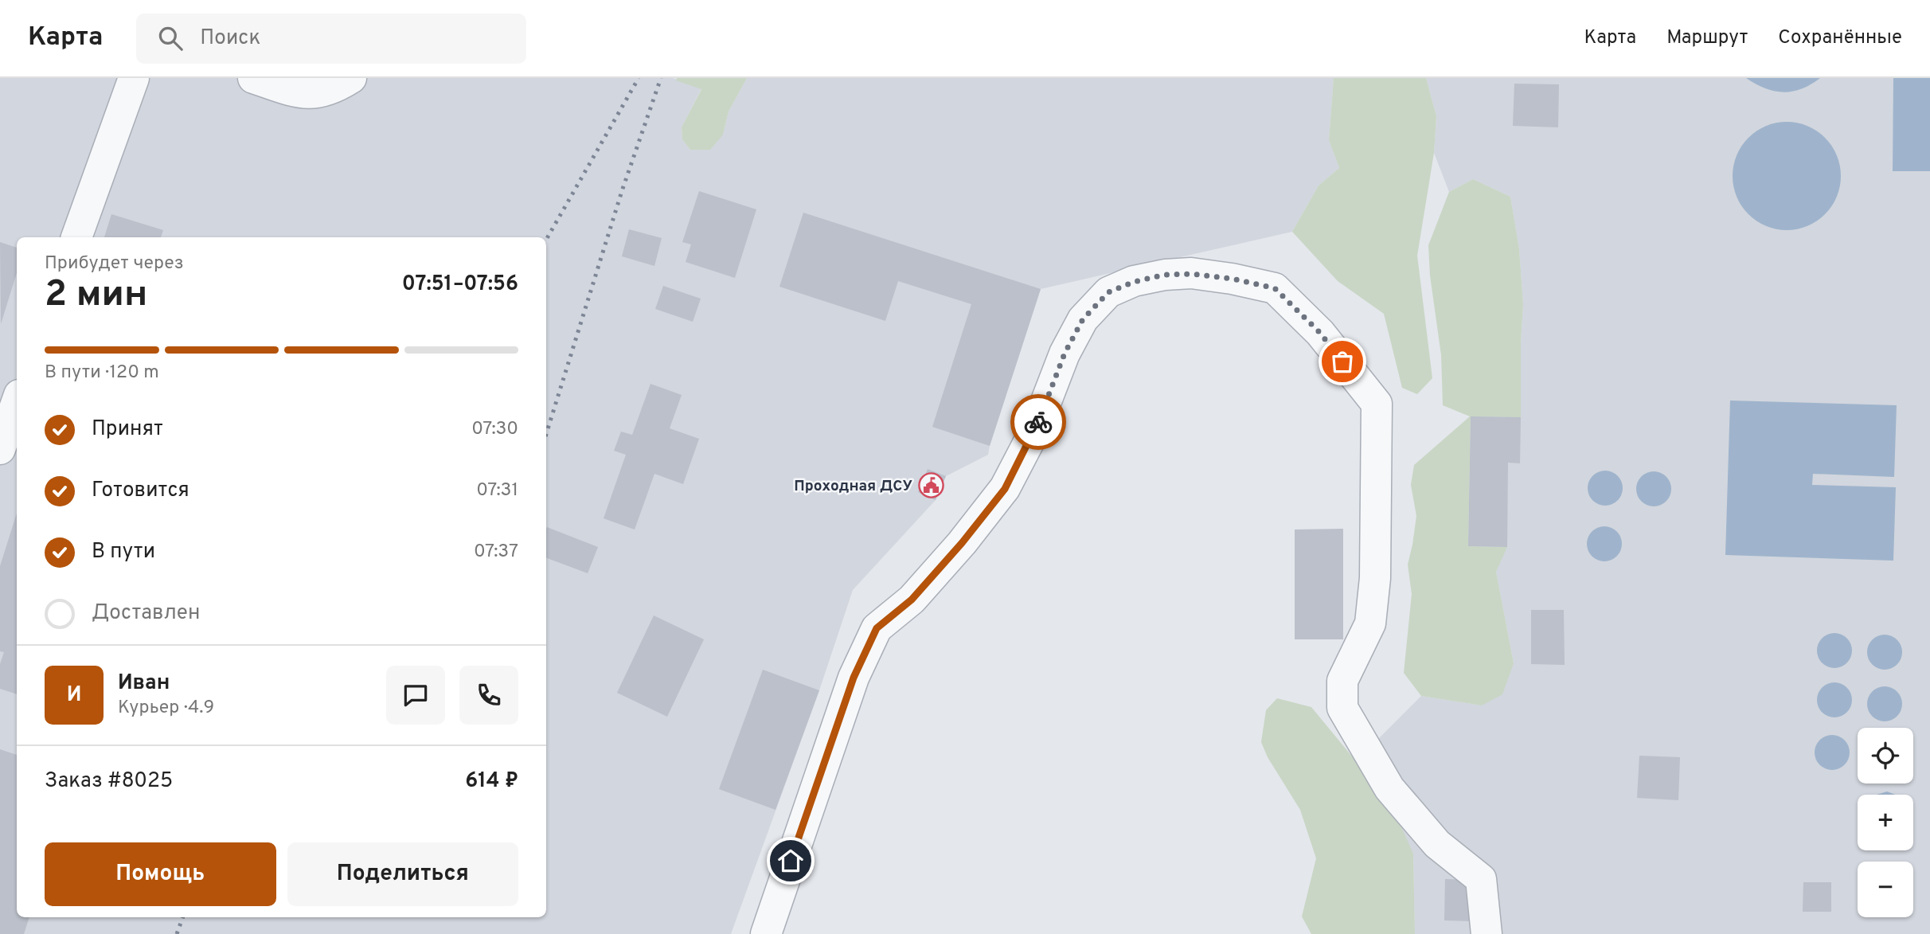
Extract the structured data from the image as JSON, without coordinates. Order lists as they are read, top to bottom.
{
  "places": {
    "public building": ["Проходная ДСУ"]
  },
  "page": {
    "header": "Карта",
    "search": "Поиск",
    "nav": ["Карта", "Маршрут", "Сохранённые"],
    "heading": ["2 мин", "Прибудет через", "07:51–07:56"],
    "panel": [
      "Иван",
      "Курьер · 4.9",
      "Заказ #8025",
      "614 ₽"
    ],
    "bar": "В пути · 120 m",
    "list": [
      ["Принят", "07:30"],
      ["Готовится", "07:31"],
      ["В пути", "07:37"],
      "Доставлен"
    ],
    "round": "И",
    "map_buttons": ["+", "−"],
    "buttons": ["Помощь", "Поделиться"]
  }
}
